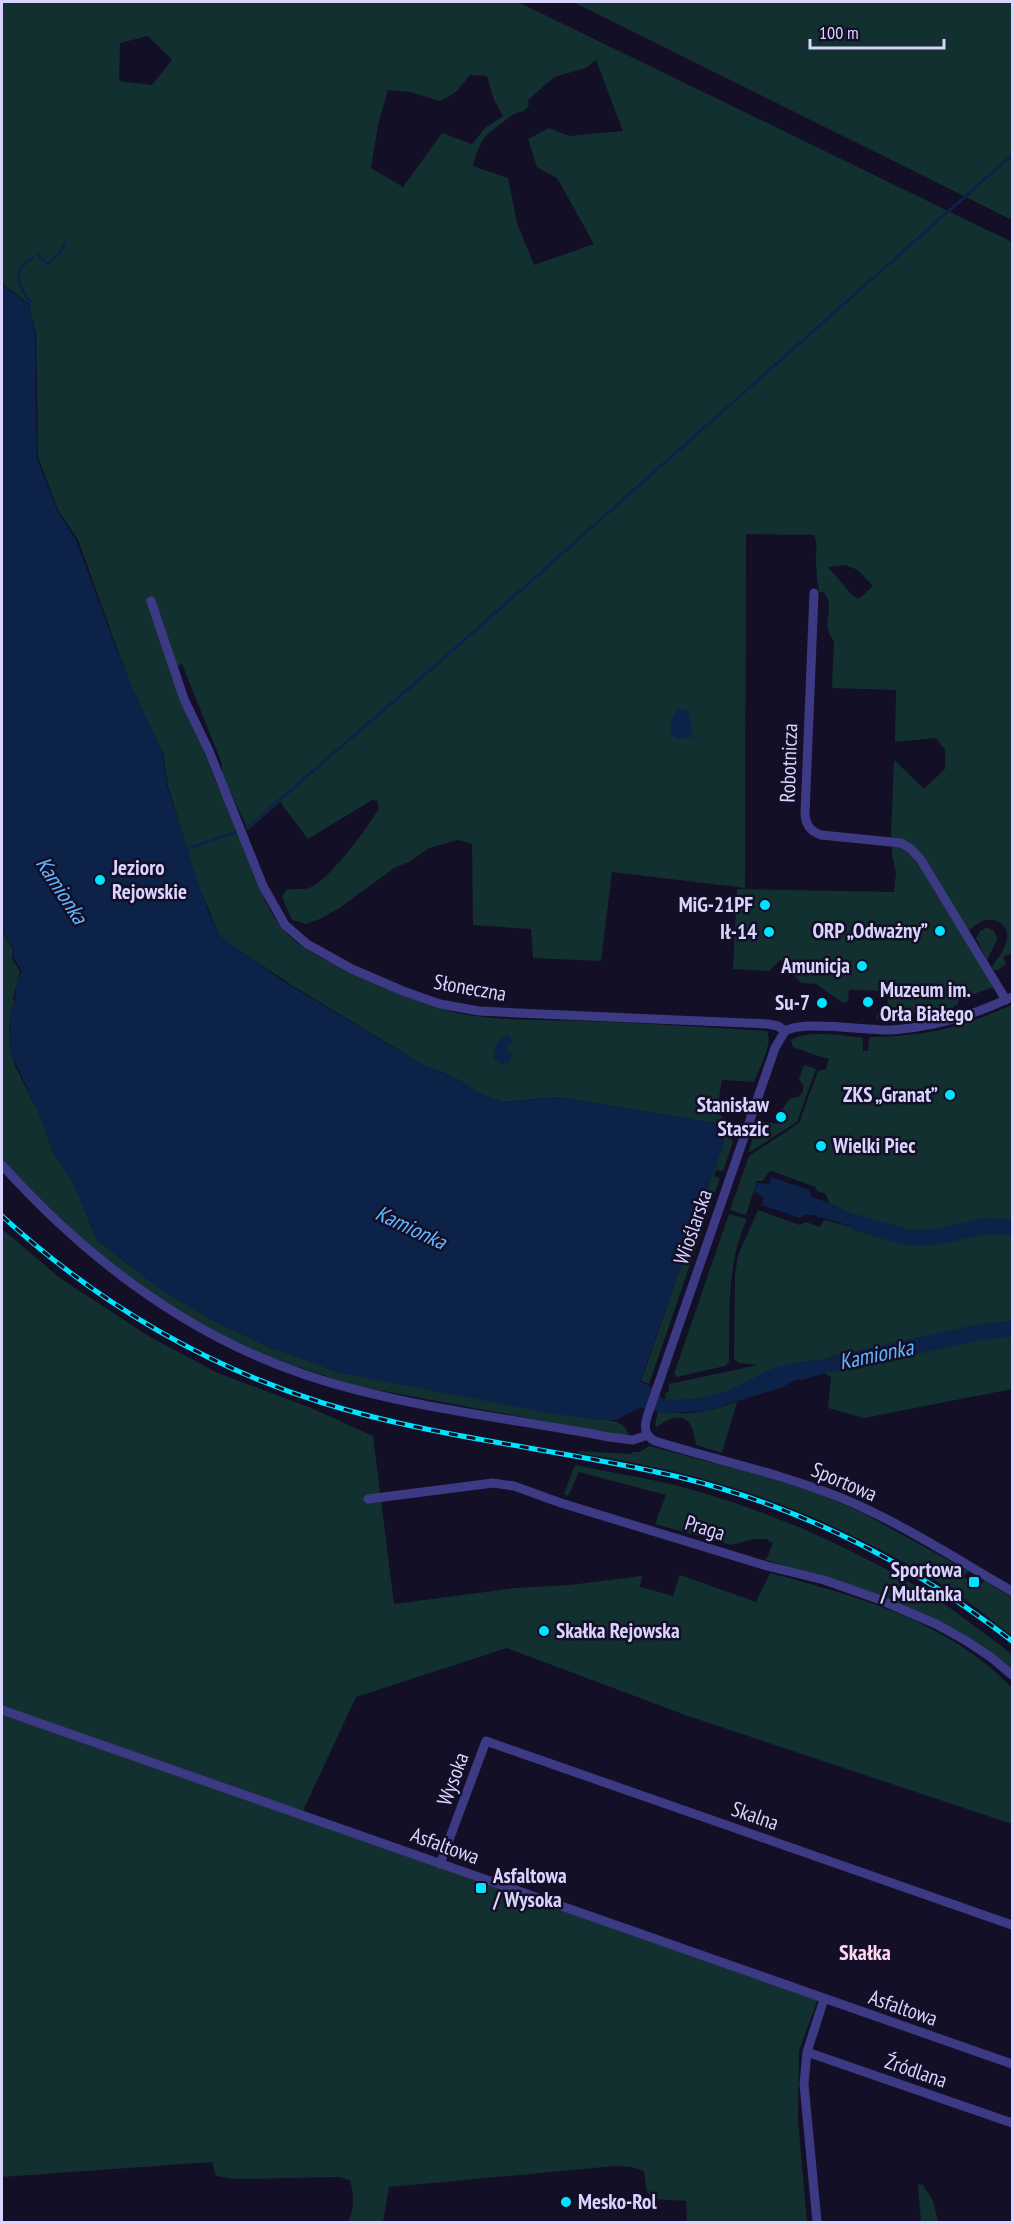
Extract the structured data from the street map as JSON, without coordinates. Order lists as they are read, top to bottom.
{
  "streets": {
    "street": [
      "Robotnicza",
      "Słoneczna",
      "Wioślarska",
      "Sportowa",
      "Praga",
      "Wysoka",
      "Skalna",
      "Asfaltowa",
      "Źródlana"
    ]
  },
  "crossings": [
    ["Robotnicza", "Słoneczna"],
    ["Słoneczna", "Wioślarska"],
    ["Wioślarska", "Sportowa"],
    ["Wysoka", "Skalna"],
    ["Wysoka", "Asfaltowa"]
  ],
  "districts": ["Skałka"],
  "water": ["Kamionka"],
  "places": {
    "other": [
      "Jezioro Rejowskie",
      "MiG-21PF",
      "ORP „Odważny”",
      "Ił-14",
      "Amunicja",
      "Muzeum im. Orła Białego",
      "Su-7",
      "ZKS „Granat”",
      "Stanisław Staszic",
      "Wielki Piec",
      "Skałka Rejowska",
      "Mesko-Rol"
    ],
    "transit": ["Sportowa / Multanka", "Asfaltowa / Wysoka"]
  },
  "scale_bar": "100 m"
}
